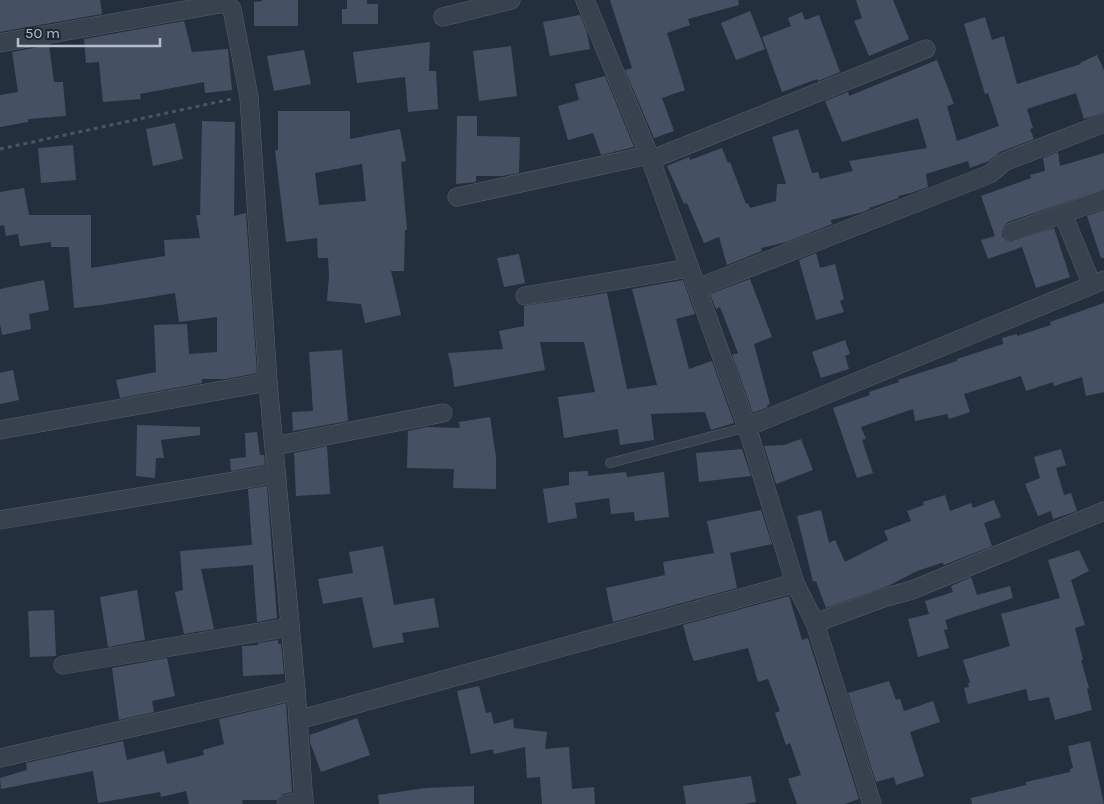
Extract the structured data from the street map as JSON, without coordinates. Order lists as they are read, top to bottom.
{
  "scale_bar": "50 m"
}
